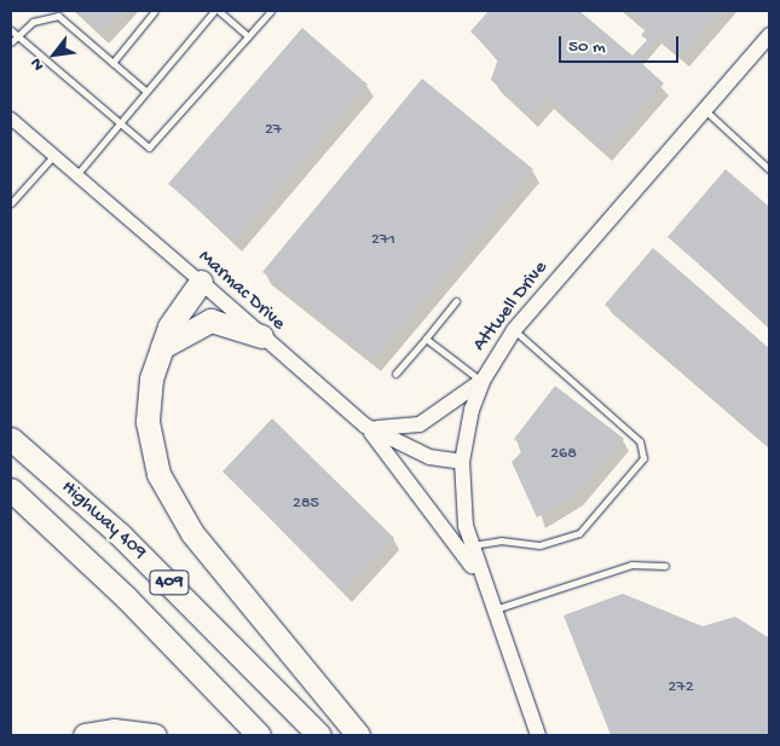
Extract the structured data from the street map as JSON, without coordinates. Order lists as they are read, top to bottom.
{
  "streets": {
    "highway": ["Highway 409", "409"],
    "street": ["Marmac Drive", "Attwell Drive"]
  },
  "crossings": [
    ["Marmac Drive", "Attwell Drive"]
  ],
  "house_numbers": [
    "27",
    "271",
    "268",
    "285",
    "272"
  ],
  "scale_bar": "50 m",
  "north": "bottom left"
}
